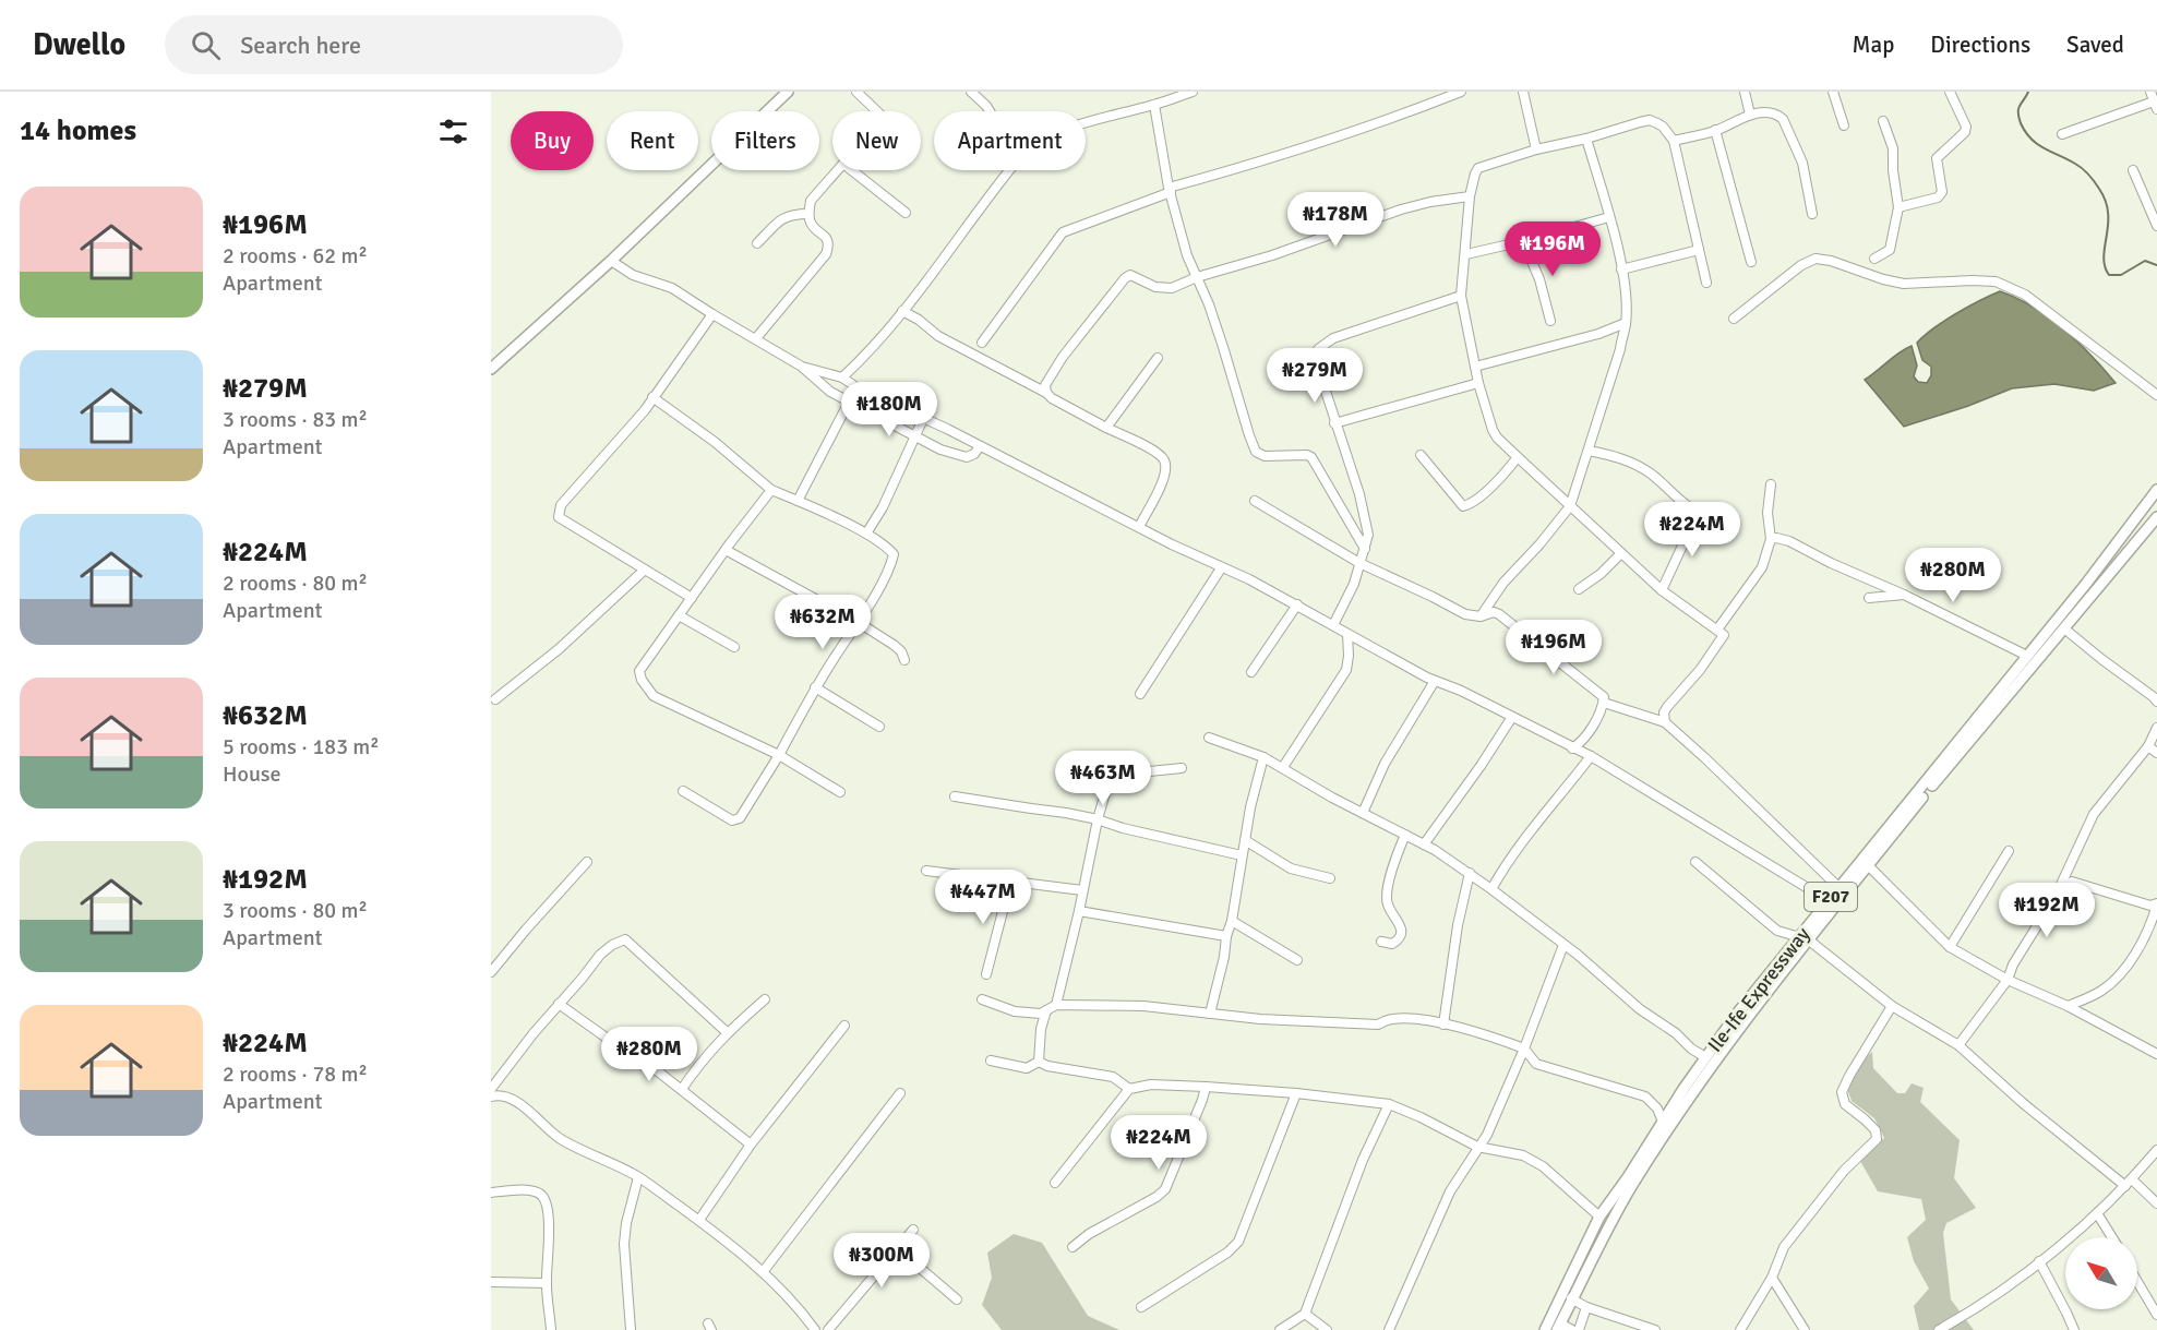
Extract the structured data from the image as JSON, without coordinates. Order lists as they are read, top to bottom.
{
  "streets": {
    "main road": ["F207", "Ile-Ife Expressway"]
  },
  "north": "top left",
  "page": {
    "header": "Dwello",
    "search": "Search here",
    "nav": ["Map", "Directions", "Saved"],
    "heading": "14 homes",
    "chip": [
      "Buy",
      "Rent",
      "Filters",
      "New",
      "Apartment"
    ],
    "list": [
      {
        "name": "₦196M",
        "note": "2 rooms · 62 m² · Apartment"
      },
      {
        "name": "₦279M",
        "note": "3 rooms · 83 m² · Apartment"
      },
      {
        "name": "₦224M",
        "note": "2 rooms · 80 m² · Apartment"
      },
      {
        "name": "₦632M",
        "note": "5 rooms · 183 m² · House"
      },
      {
        "name": "₦192M",
        "note": "3 rooms · 80 m² · Apartment"
      },
      {
        "name": "₦224M",
        "note": "2 rooms · 78 m² · Apartment"
      }
    ],
    "price": [
      "₦178M",
      "₦196M",
      "₦279M",
      "₦180M",
      "₦224M",
      "₦280M",
      "₦632M",
      "₦196M",
      "₦463M",
      "₦447M",
      "₦192M",
      "₦280M",
      "₦224M",
      "₦300M"
    ]
  }
}
